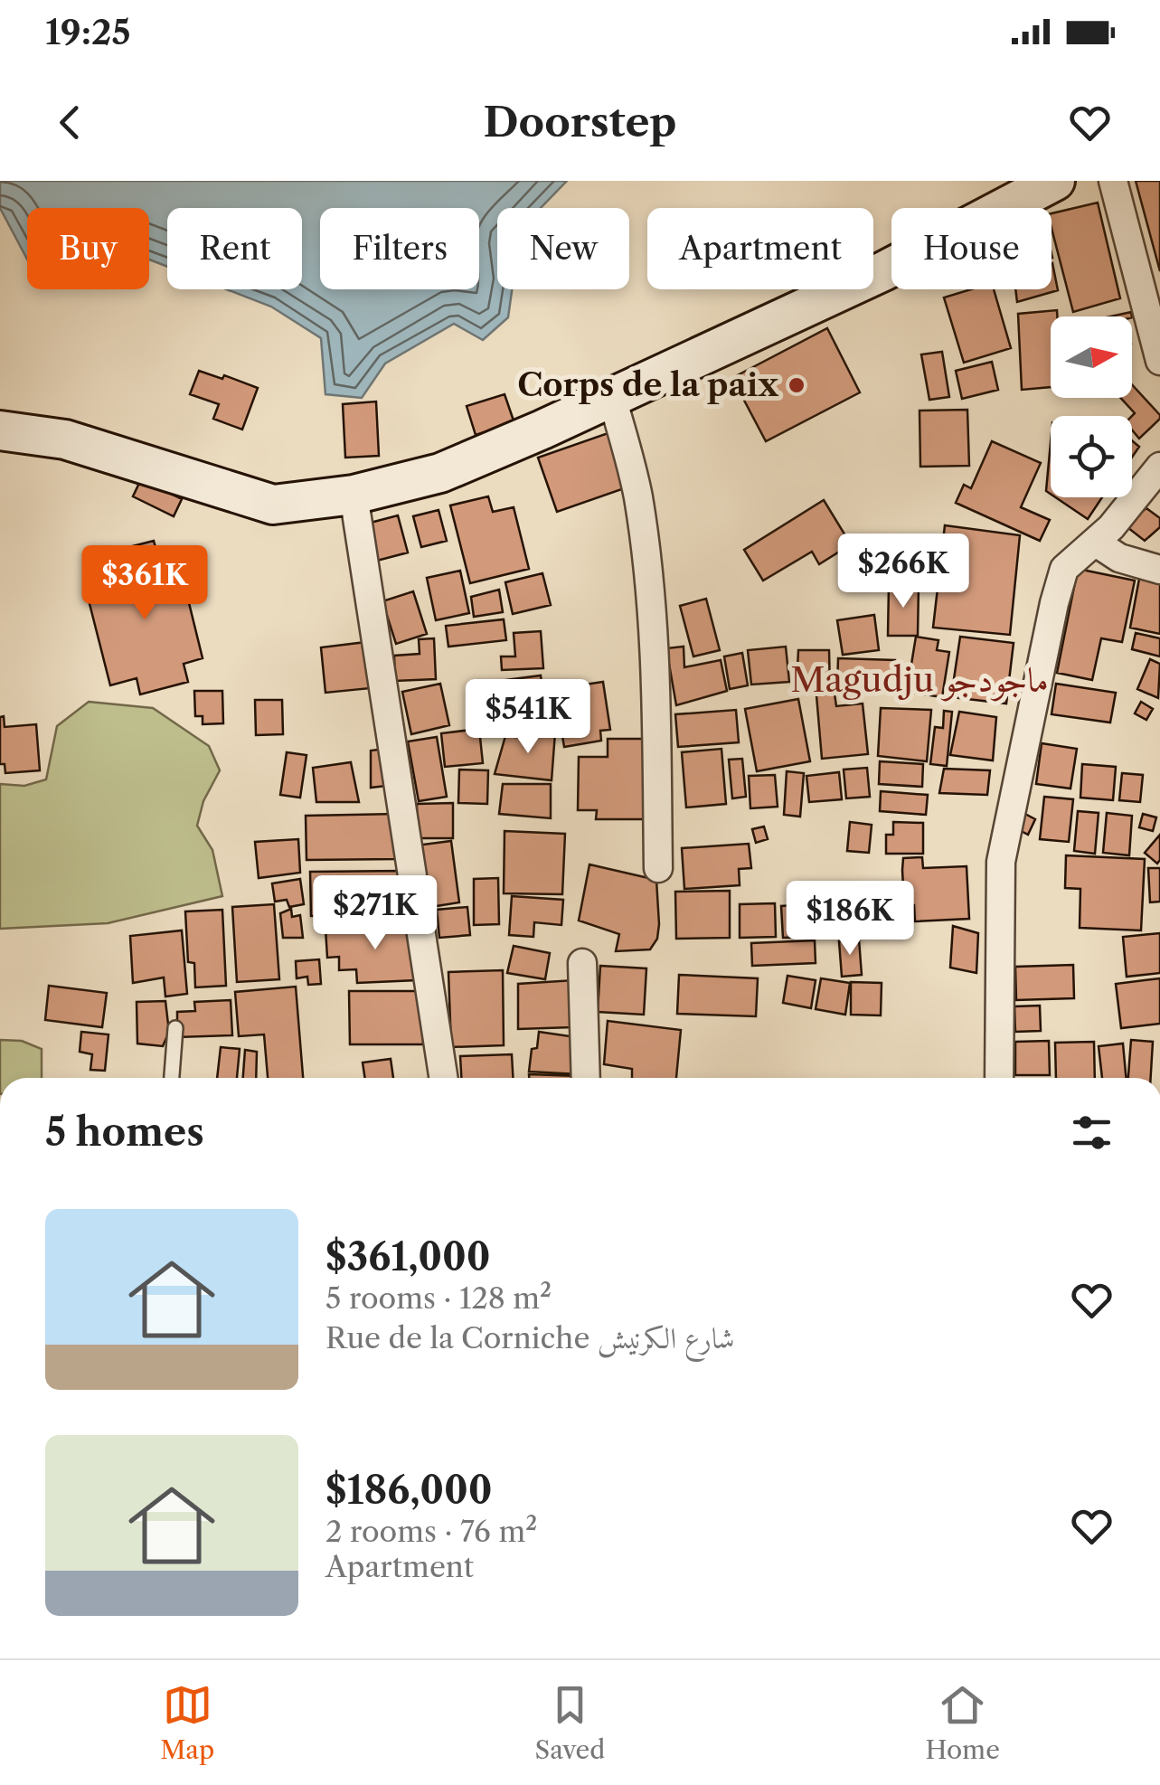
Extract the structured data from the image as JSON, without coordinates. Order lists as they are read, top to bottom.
{
  "districts": ["Magudju ماجودجو"],
  "places": ["Corps de la paix"],
  "north": "right",
  "page": {
    "status": "19:25",
    "header": "Doorstep",
    "chip": [
      "Buy",
      "Rent",
      "Filters",
      "New",
      "Apartment",
      "House"
    ],
    "price": [
      "$266K",
      "$361K",
      "$541K",
      "$271K",
      "$186K"
    ],
    "heading": "5 homes",
    "list": [
      {
        "name": "$361,000",
        "note": "5 rooms · 128 m² · Rue de la Corniche شارع الكرنيش"
      },
      {
        "name": "$186,000",
        "note": "2 rooms · 76 m² · Apartment"
      }
    ],
    "tabs": ["Map", "Saved", "Home"]
  }
}
